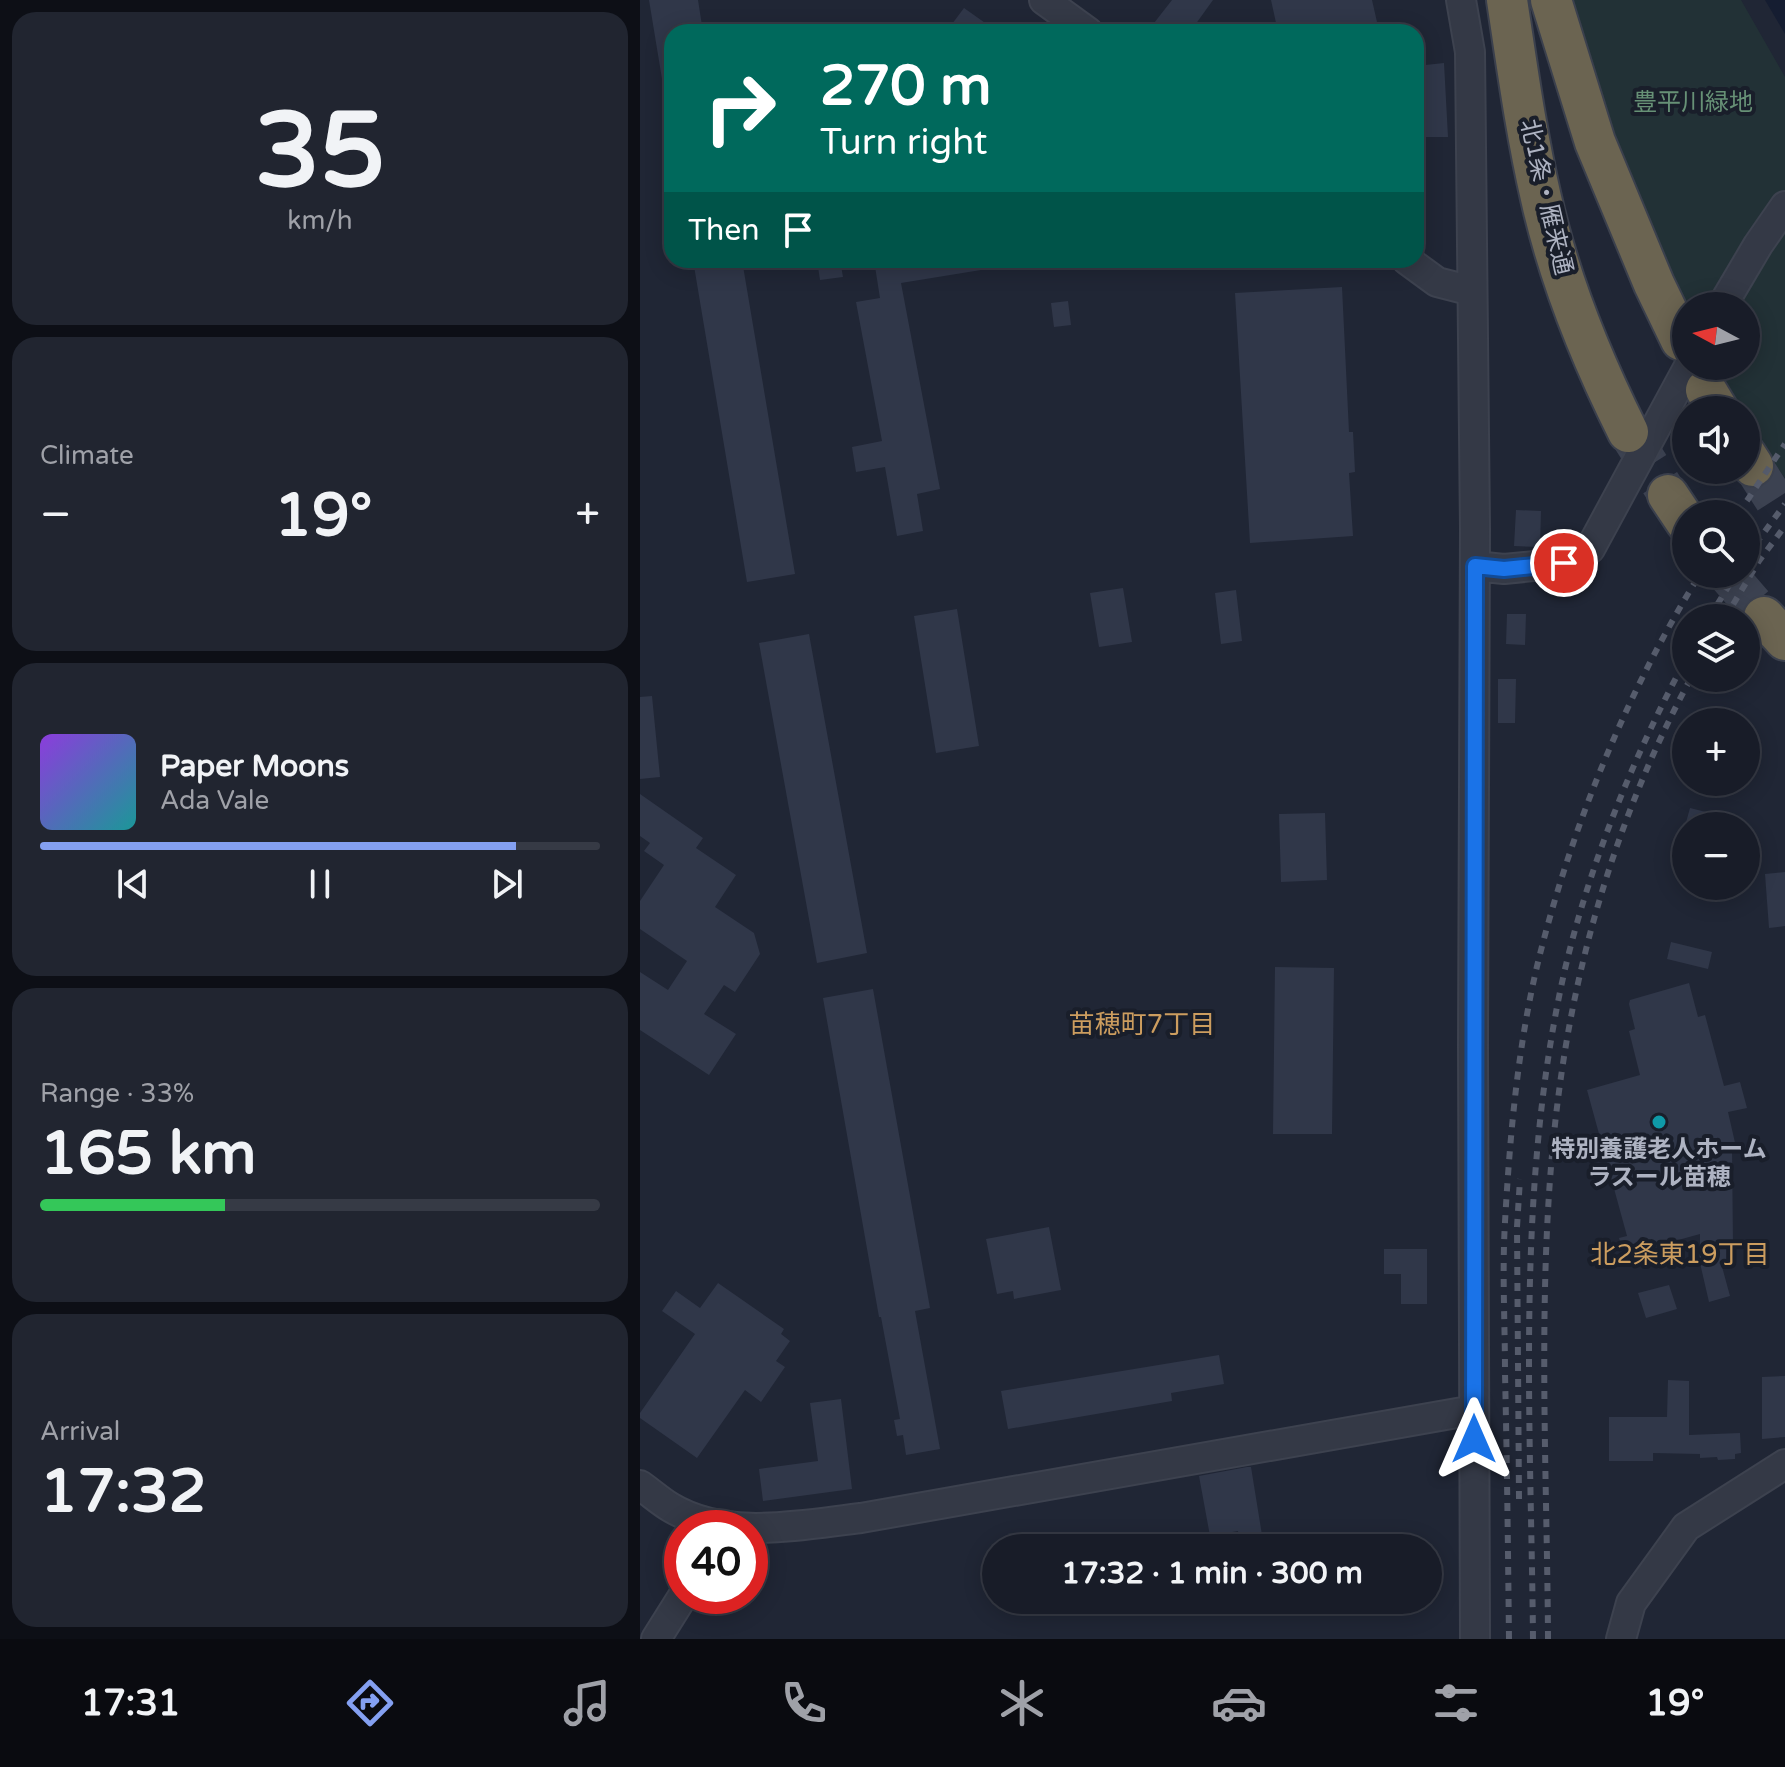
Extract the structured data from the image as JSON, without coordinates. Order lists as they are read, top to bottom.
{
  "streets": {
    "highway": ["北1条・雁来通"]
  },
  "districts": ["苗穂町7丁目", "北2条東19丁目"],
  "parks": ["豊平川緑地"],
  "places": ["特別養護老人ホーム ラスール苗穂"],
  "north": "left",
  "page": {
    "tile": [
      ["35", "km/h"],
      "Climate",
      ["Range · 33%", "165 km"],
      ["Arrival", "17:32"]
    ],
    "turn": ["270 m", "Turn right"],
    "then": "Then",
    "map_buttons": ["+", "−"],
    "heat": ["−", "19°", "+"],
    "song": ["Paper Moons", "Ada Vale"],
    "limit": "40",
    "trip": "17:32 · 1 min · 300 m",
    "tabs": ["17:31", "19°"]
  }
}
